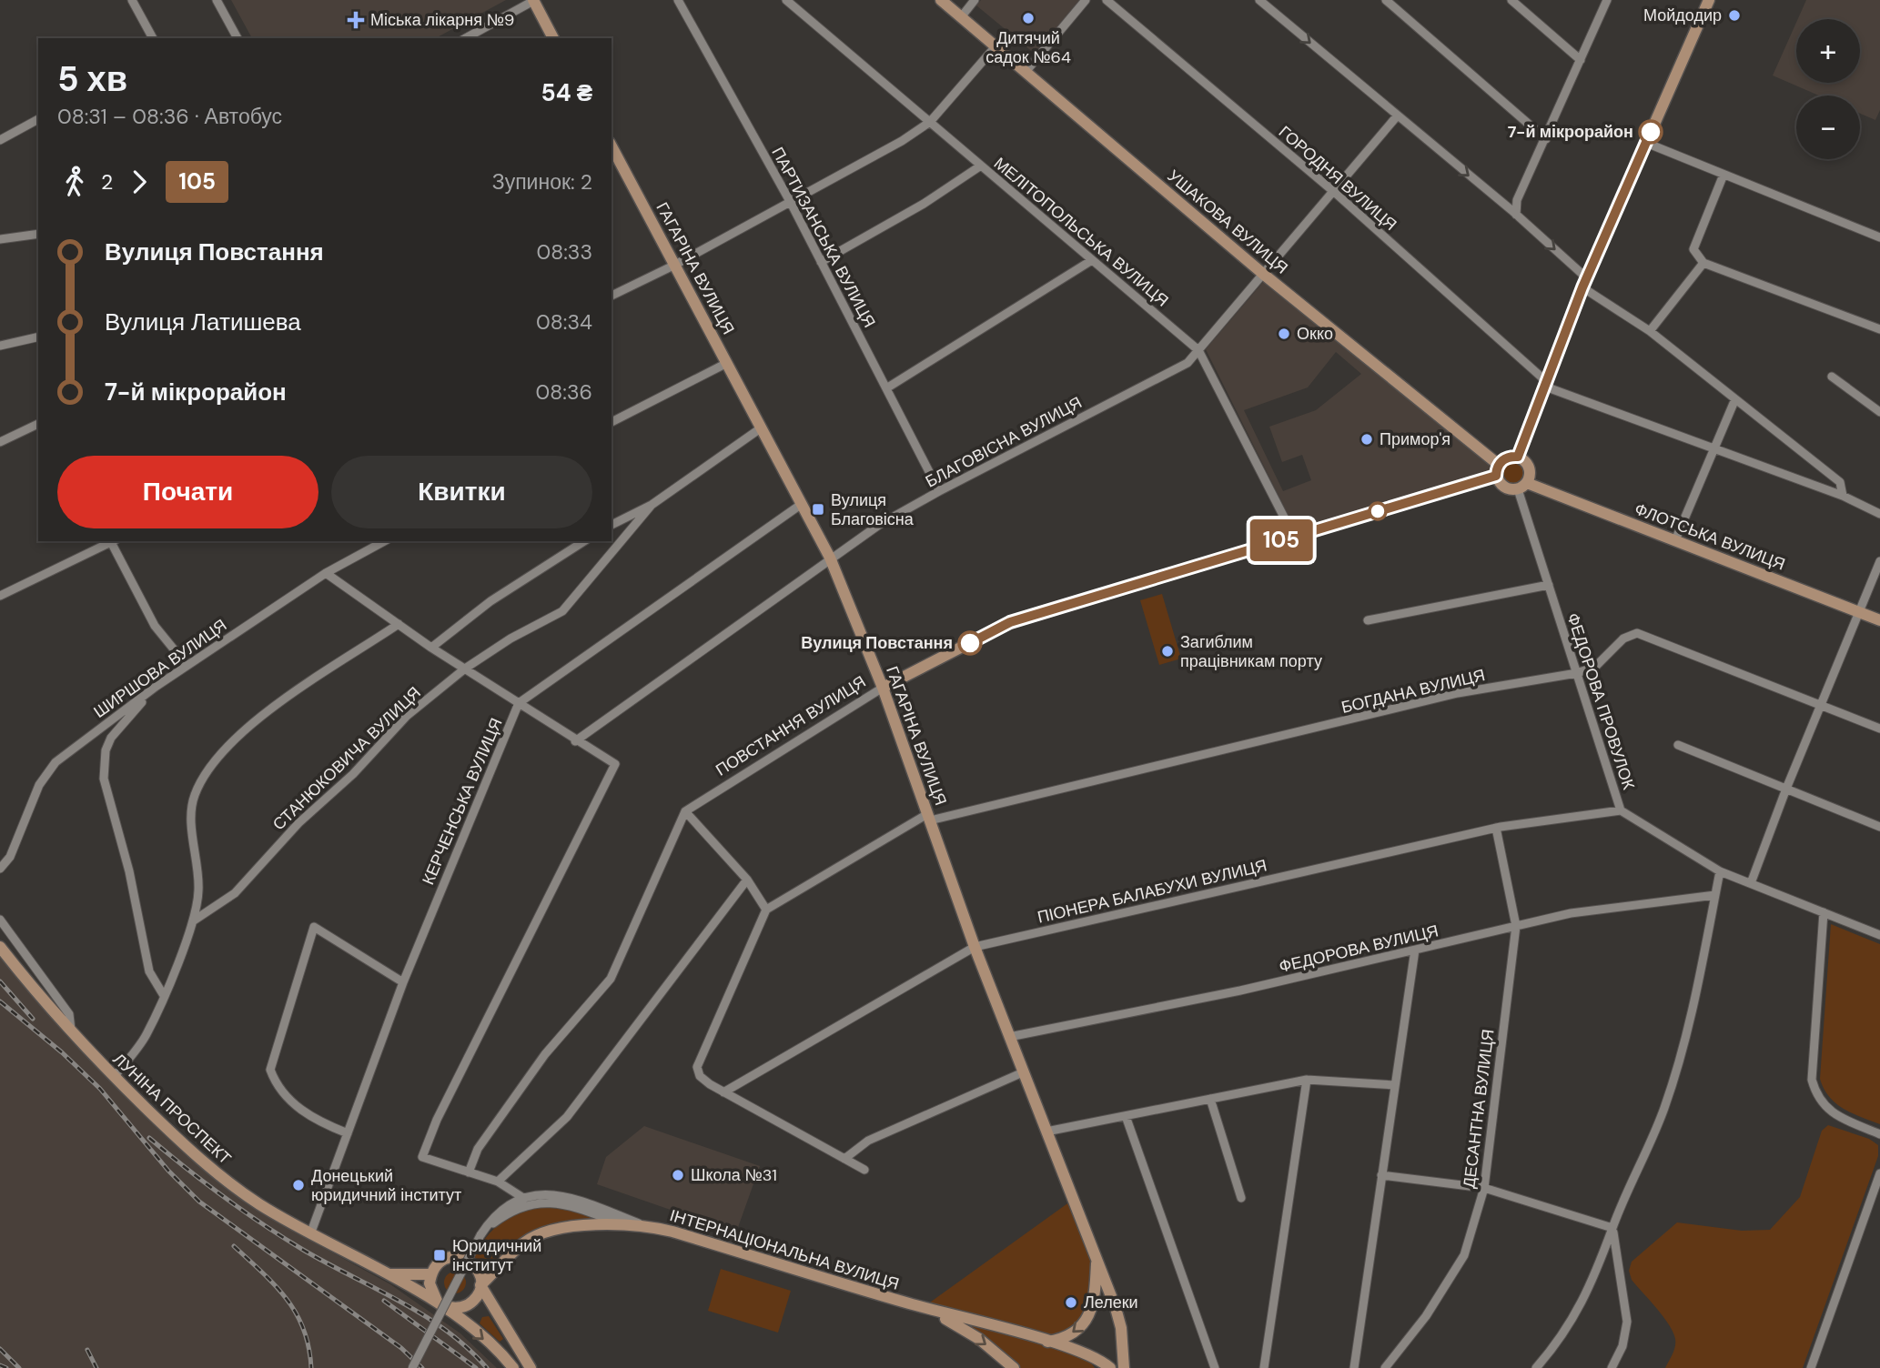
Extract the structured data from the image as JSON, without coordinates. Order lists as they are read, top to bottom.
{
  "streets": {
    "street": [
      "ГОРОДНЯ ВУЛИЦЯ",
      "УШАКОВА ВУЛИЦЯ",
      "МЕЛІТОПОЛЬСЬКА ВУЛИЦЯ",
      "ПАРТИЗАНСЬКА ВУЛИЦЯ",
      "ГАГАРІНА ВУЛИЦЯ",
      "БЛАГОВІСНА ВУЛИЦЯ",
      "ФЛОТСЬКА ВУЛИЦЯ",
      "ШИРШОВА ВУЛИЦЯ",
      "БОГДАНА ВУЛИЦЯ",
      "ФЕДОРОВА ПРОВУЛОК",
      "ПОВСТАННЯ ВУЛИЦЯ",
      "СТАНЮКОВИЧА ВУЛИЦЯ",
      "КЕРЧЕНСЬКА ВУЛИЦЯ",
      "ПІОНЕРА БАЛАБУХИ ВУЛИЦЯ",
      "ФЕДОРОВА ВУЛИЦЯ",
      "ЛУНІНА ПРОСПЕКТ",
      "ДЕСАНТНА ВУЛИЦЯ",
      "ІНТЕРНАЦІОНАЛЬНА ВУЛИЦЯ"
    ]
  },
  "crossings": [
    ["ГОРОДНЯ ВУЛИЦЯ", "БЛАГОВІСНА ВУЛИЦЯ"],
    ["УШАКОВА ВУЛИЦЯ", "БЛАГОВІСНА ВУЛИЦЯ"],
    ["УШАКОВА ВУЛИЦЯ", "ФЛОТСЬКА ВУЛИЦЯ"],
    ["УШАКОВА ВУЛИЦЯ", "ФЕДОРОВА ПРОВУЛОК"],
    ["УШАКОВА ВУЛИЦЯ", "ПОВСТАННЯ ВУЛИЦЯ"],
    ["МЕЛІТОПОЛЬСЬКА ВУЛИЦЯ", "БЛАГОВІСНА ВУЛИЦЯ"],
    ["МЕЛІТОПОЛЬСЬКА ВУЛИЦЯ", "ПОВСТАННЯ ВУЛИЦЯ"],
    ["ПАРТИЗАНСЬКА ВУЛИЦЯ", "БЛАГОВІСНА ВУЛИЦЯ"],
    ["ГАГАРІНА ВУЛИЦЯ", "БЛАГОВІСНА ВУЛИЦЯ"],
    ["ГАГАРІНА ВУЛИЦЯ", "БОГДАНА ВУЛИЦЯ"],
    ["ГАГАРІНА ВУЛИЦЯ", "ПОВСТАННЯ ВУЛИЦЯ"],
    ["ГАГАРІНА ВУЛИЦЯ", "СТАНЮКОВИЧА ВУЛИЦЯ"],
    ["ГАГАРІНА ВУЛИЦЯ", "КЕРЧЕНСЬКА ВУЛИЦЯ"],
    ["ГАГАРІНА ВУЛИЦЯ", "ПІОНЕРА БАЛАБУХИ ВУЛИЦЯ"],
    ["ГАГАРІНА ВУЛИЦЯ", "ФЕДОРОВА ВУЛИЦЯ"],
    ["ФЛОТСЬКА ВУЛИЦЯ", "ФЕДОРОВА ПРОВУЛОК"],
    ["ФЛОТСЬКА ВУЛИЦЯ", "ПОВСТАННЯ ВУЛИЦЯ"],
    ["БОГДАНА ВУЛИЦЯ", "ФЕДОРОВА ПРОВУЛОК"],
    ["ФЕДОРОВА ПРОВУЛОК", "ПОВСТАННЯ ВУЛИЦЯ"],
    ["ФЕДОРОВА ПРОВУЛОК", "ПІОНЕРА БАЛАБУХИ ВУЛИЦЯ"],
    ["КЕРЧЕНСЬКА ВУЛИЦЯ", "ЛУНІНА ПРОСПЕКТ"],
    ["ПІОНЕРА БАЛАБУХИ ВУЛИЦЯ", "ДЕСАНТНА ВУЛИЦЯ"],
    ["ФЕДОРОВА ВУЛИЦЯ", "ДЕСАНТНА ВУЛИЦЯ"],
    ["ЛУНІНА ПРОСПЕКТ", "ІНТЕРНАЦІОНАЛЬНА ВУЛИЦЯ"]
  ],
  "places": {
    "other": [
      "Мойдодир",
      "Дитячий садок №64",
      "7-й мікрорайон",
      "Окко",
      "Примор'я",
      "Вулиця Повстання",
      "Загиблим працівникам порту",
      "Школа №31",
      "Донецький юридичний інститут",
      "Лелеки"
    ],
    "health": ["Міська лікарня №9"],
    "transit": ["Вулиця Благовісна", "Юридичний інститут"]
  },
  "lines": ["bus line 105"],
  "page": {
    "on_map": "105",
    "map_buttons": ["+", "−"],
    "heading": ["5 хв", "08:31 – 08:36 · Автобус", "54 ₴"],
    "legs": ["2", "105", "Зупинок: 2"],
    "list": [
      {
        "name": "Вулиця Повстання",
        "value": "08:33"
      },
      {
        "name": "Вулиця Латишева",
        "value": "08:34"
      },
      {
        "name": "7-й мікрорайон",
        "value": "08:36"
      }
    ],
    "buttons": ["Почати", "Квитки"]
  }
}
